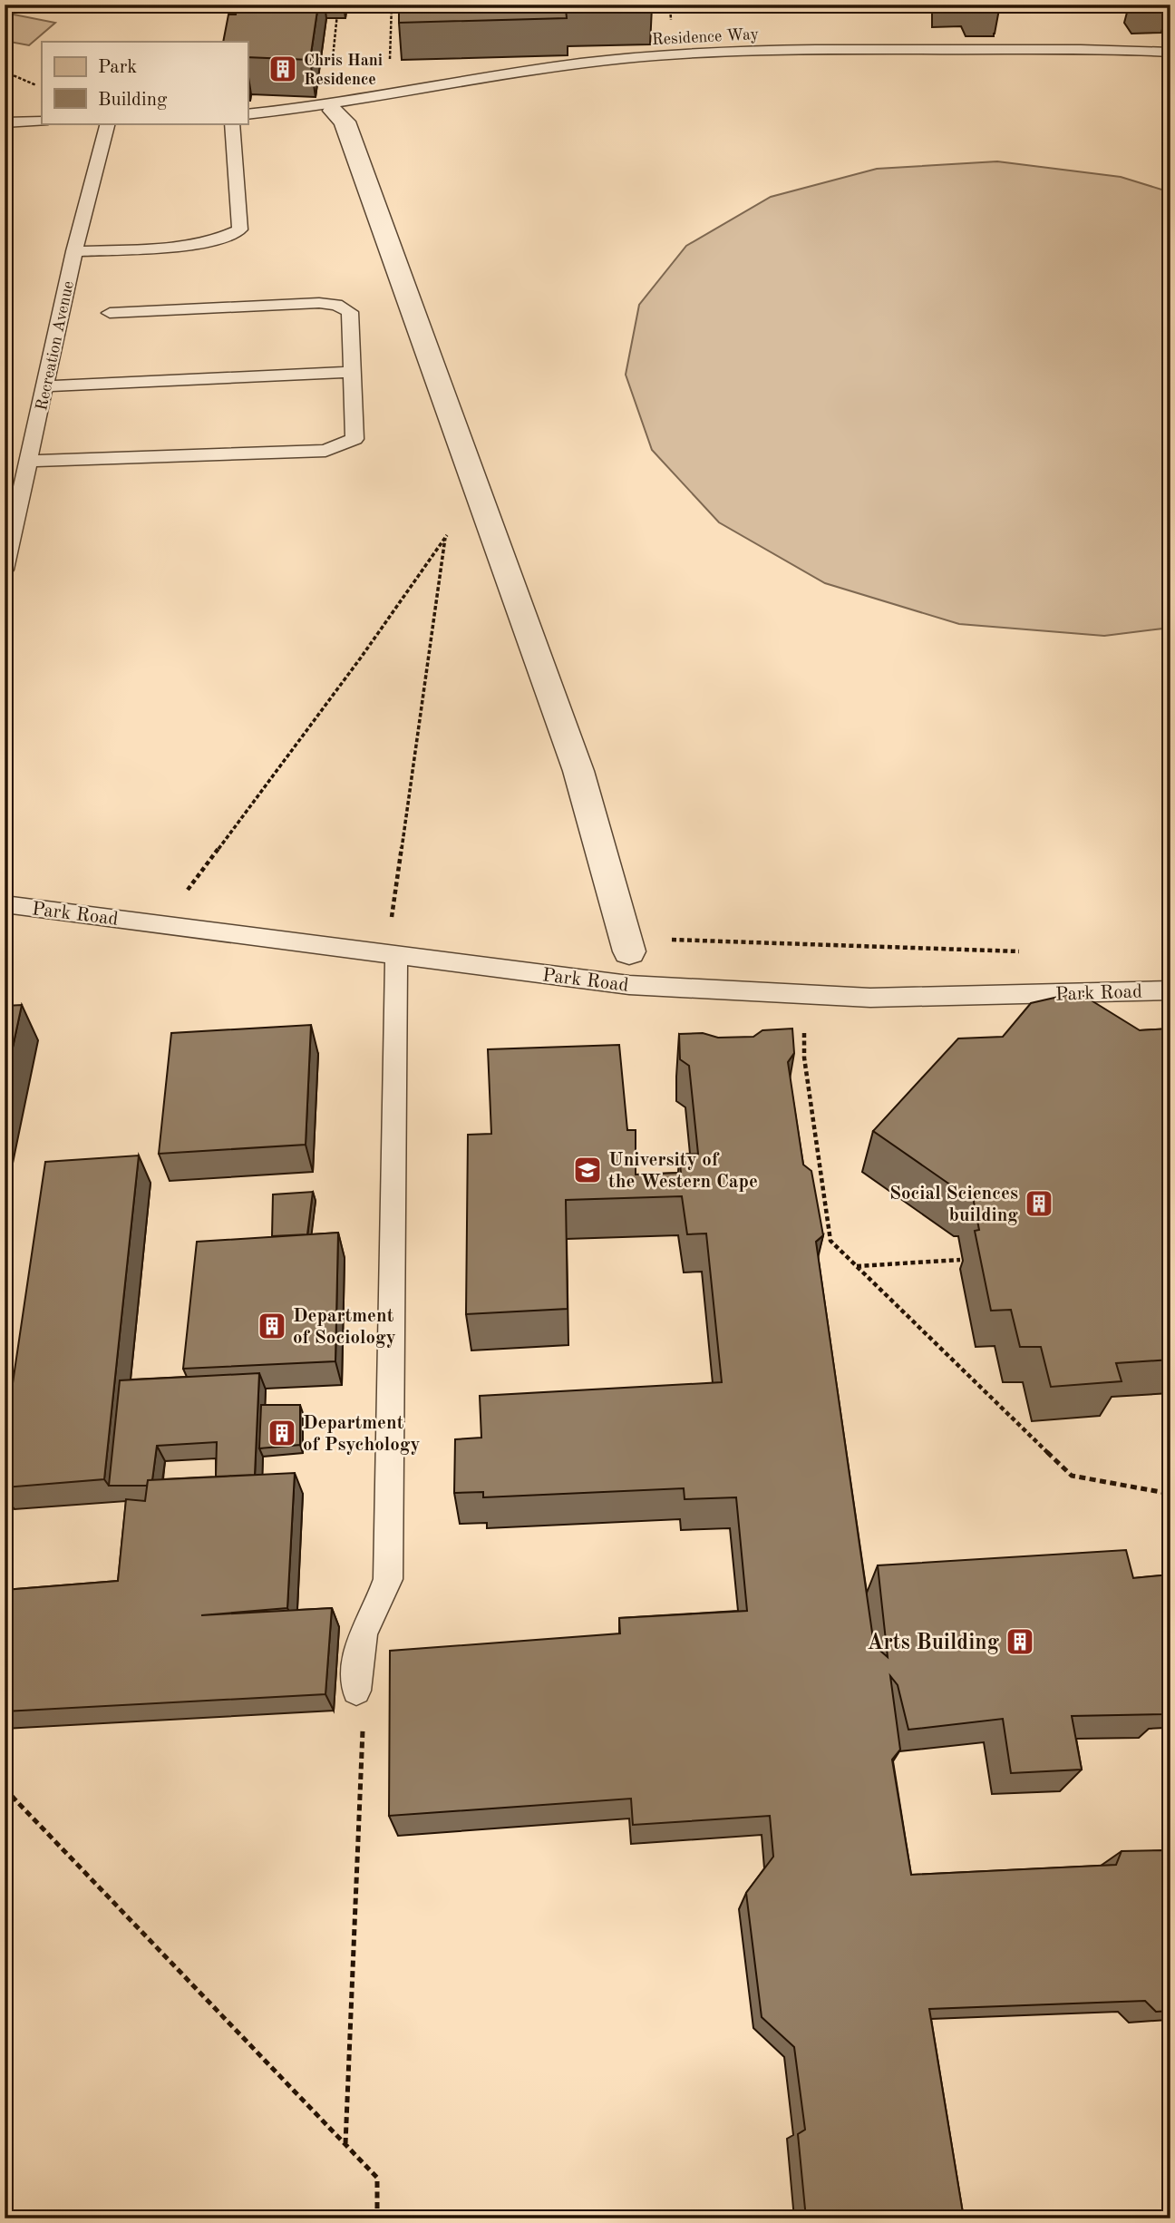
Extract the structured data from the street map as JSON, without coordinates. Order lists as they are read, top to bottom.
{
  "streets": {
    "lane": ["Residence Way", "Recreation Avenue", "Park Road"]
  },
  "places": {
    "building": [
      "Chris Hani Residence",
      "Social Sciences building",
      "Department of Sociology",
      "Department of Psychology",
      "Arts Building"
    ],
    "school or university": ["University of the Western Cape"]
  },
  "legend": ["Park", "Building"]
}
